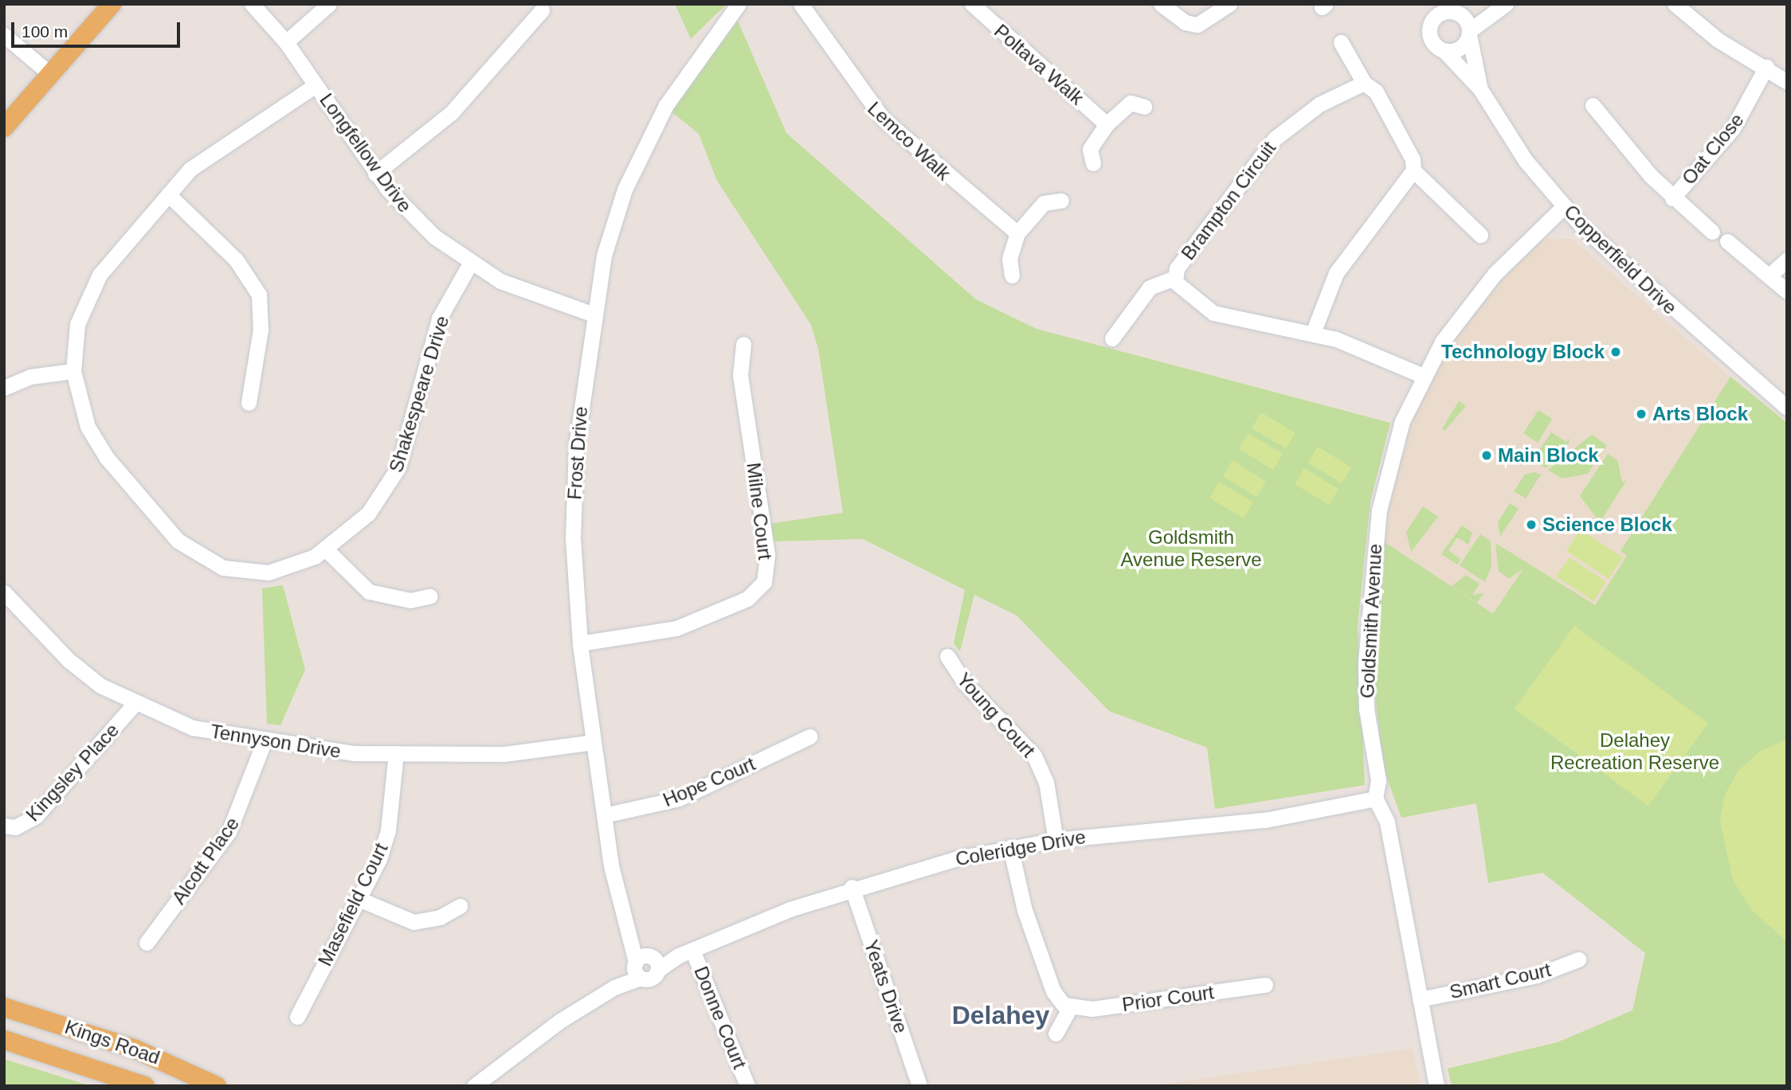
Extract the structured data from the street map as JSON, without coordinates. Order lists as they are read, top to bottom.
{
  "streets": {
    "main road": ["Kings Road"],
    "street": [
      "Poltava Walk",
      "Lemco Walk",
      "Oat Close",
      "Longfellow Drive",
      "Brampton Circuit",
      "Copperfield Drive",
      "Shakespeare Drive",
      "Frost Drive",
      "Milne Court",
      "Goldsmith Avenue",
      "Young Court",
      "Tennyson Drive",
      "Kingsley Place",
      "Hope Court",
      "Coleridge Drive",
      "Alcott Place",
      "Masefield Court",
      "Smart Court",
      "Yeats Drive",
      "Prior Court",
      "Donne Court"
    ]
  },
  "crossings": [
    ["Longfellow Drive", "Shakespeare Drive"],
    ["Longfellow Drive", "Frost Drive"],
    ["Brampton Circuit", "Goldsmith Avenue"],
    ["Copperfield Drive", "Goldsmith Avenue"],
    ["Frost Drive", "Milne Court"],
    ["Frost Drive", "Tennyson Drive"],
    ["Frost Drive", "Hope Court"],
    ["Frost Drive", "Coleridge Drive"],
    ["Goldsmith Avenue", "Coleridge Drive"],
    ["Young Court", "Coleridge Drive"],
    ["Tennyson Drive", "Kingsley Place"],
    ["Tennyson Drive", "Alcott Place"],
    ["Tennyson Drive", "Masefield Court"],
    ["Coleridge Drive", "Yeats Drive"],
    ["Coleridge Drive", "Donne Court"]
  ],
  "districts": ["Delahey"],
  "parks": ["Goldsmith Avenue Reserve", "Delahey Recreation Reserve"],
  "places": [
    "Technology Block",
    "Arts Block",
    "Main Block",
    "Science Block"
  ],
  "scale_bar": "100 m"
}
